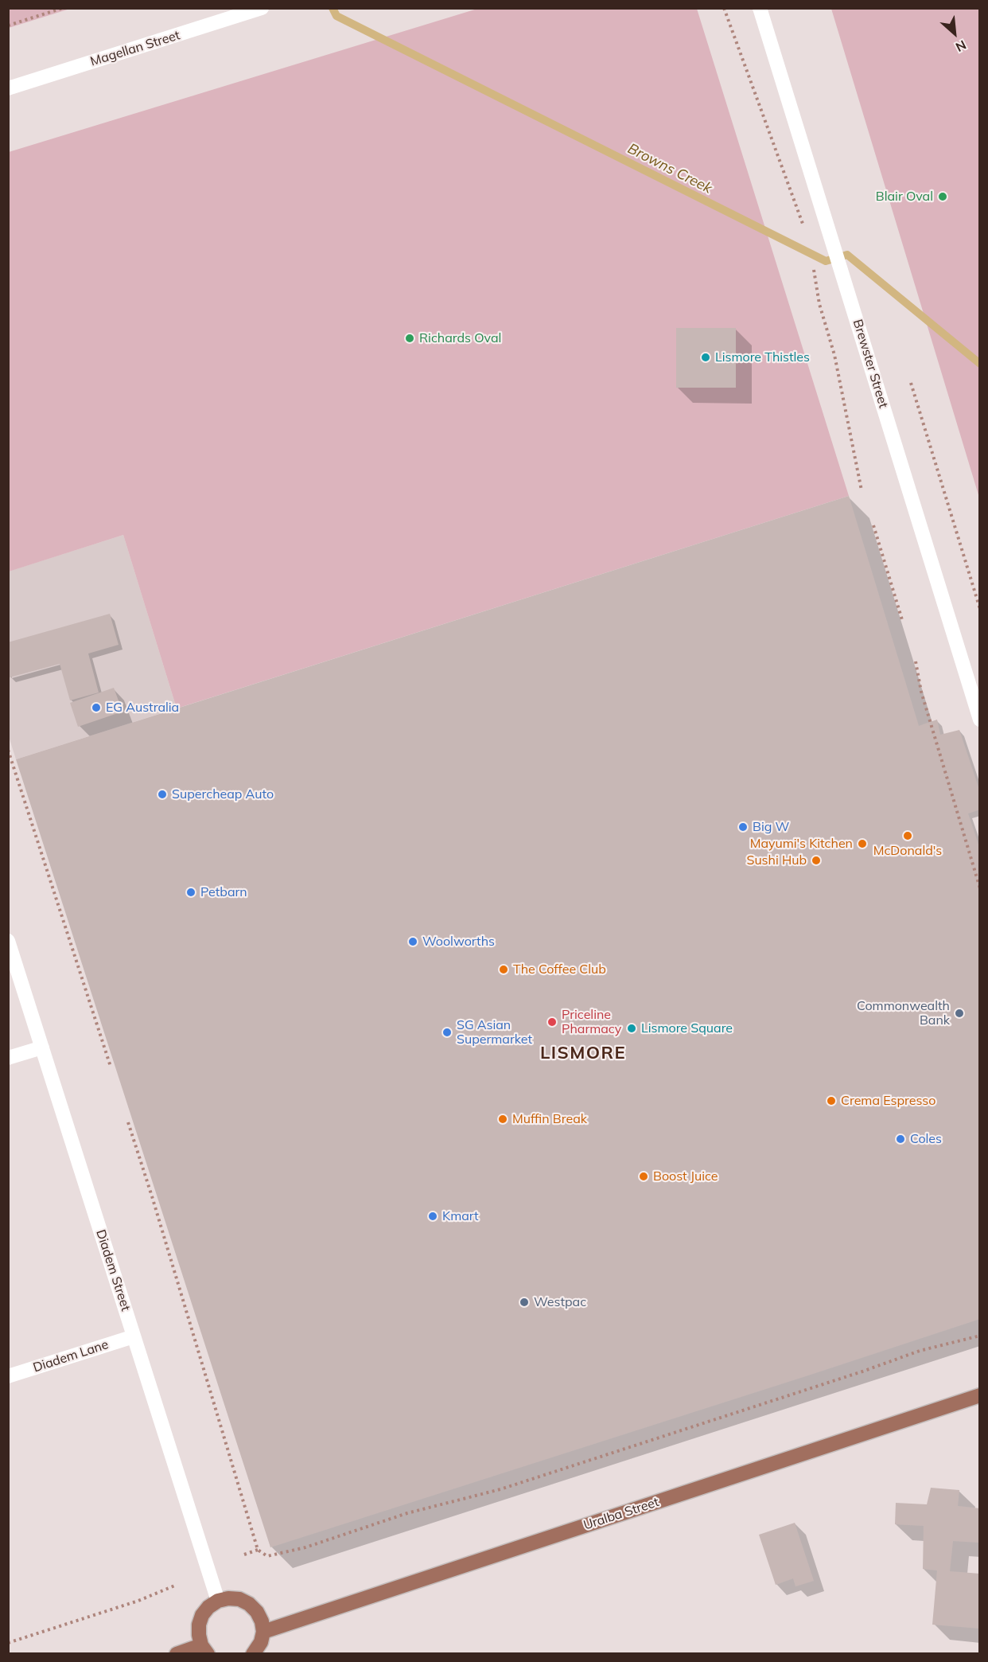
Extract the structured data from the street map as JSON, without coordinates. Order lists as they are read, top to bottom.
{
  "streets": {
    "main road": ["Uralba Street"],
    "street": [
      "Magellan Street",
      "Brewster Street",
      "Diadem Street",
      "Diadem Lane"
    ]
  },
  "crossings": [
    ["Diadem Street", "Diadem Lane"]
  ],
  "districts": ["LISMORE"],
  "water": ["Browns Creek"],
  "places": [
    "Blair Oval",
    "Richards Oval",
    "Lismore Thistles",
    "EG Australia",
    "Supercheap Auto",
    "Big W",
    "McDonald's",
    "Mayumi's Kitchen",
    "Sushi Hub",
    "Petbarn",
    "Woolworths",
    "The Coffee Club",
    "Commonwealth Bank",
    "Priceline Pharmacy",
    "Lismore Square",
    "SG Asian Supermarket",
    "Crema Espresso",
    "Muffin Break",
    "Coles",
    "Boost Juice",
    "Kmart",
    "Westpac"
  ],
  "north": "bottom right"
}
